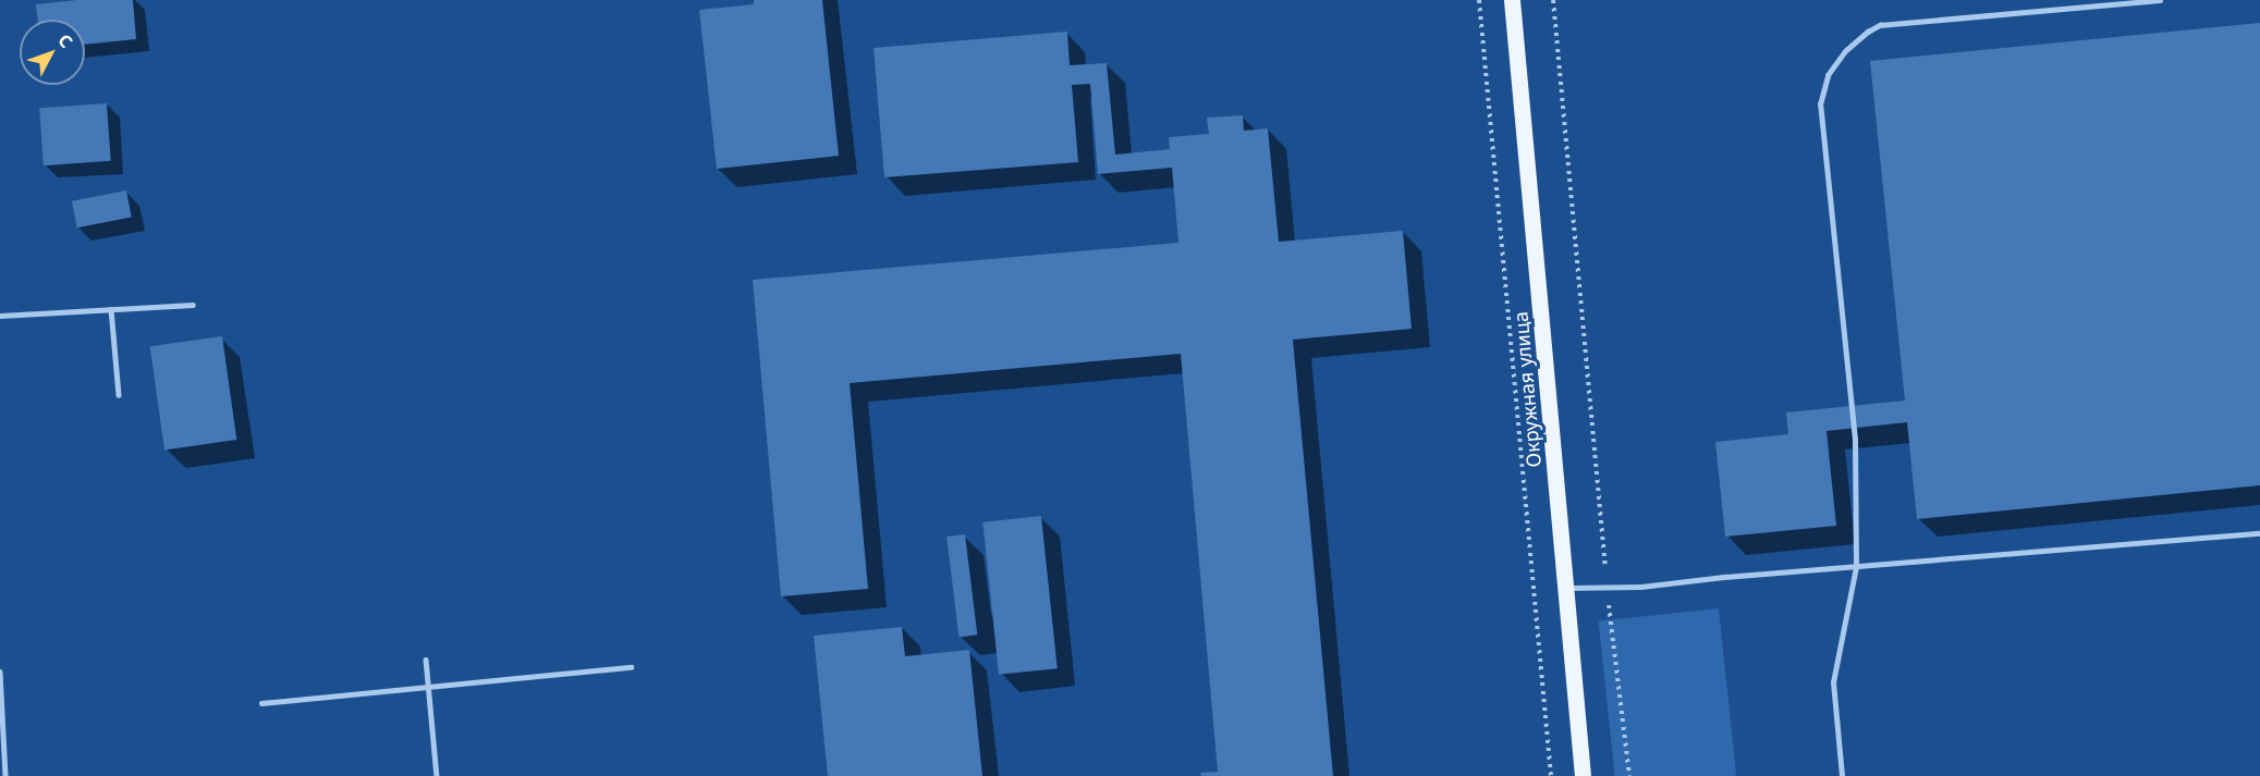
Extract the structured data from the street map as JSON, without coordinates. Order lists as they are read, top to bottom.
{
  "streets": {
    "main road": ["Окружная улица"]
  },
  "north": "top right"
}
